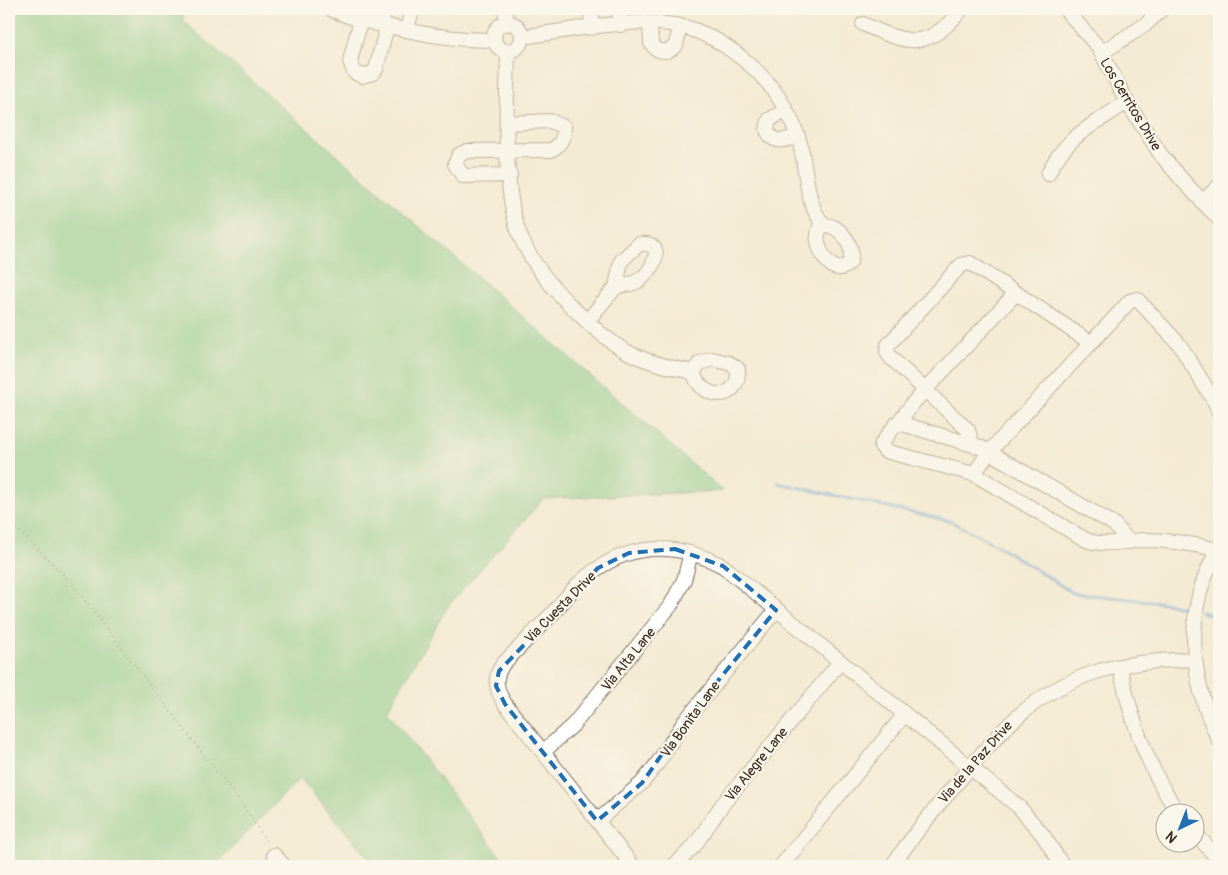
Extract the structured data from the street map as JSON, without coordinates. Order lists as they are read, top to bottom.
{
  "streets": {
    "street": [
      "Los Cerritos Drive",
      "Via Cuesta Drive",
      "Via Alta Lane",
      "Via Bonita Lane",
      "Via de la Paz Drive",
      "Via Alegre Lane"
    ]
  },
  "crossings": [
    ["Via Cuesta Drive", "Via Alta Lane"],
    ["Via Cuesta Drive", "Via Bonita Lane"],
    ["Via Cuesta Drive", "Via de la Paz Drive"],
    ["Via Cuesta Drive", "Via Alegre Lane"]
  ],
  "north": "bottom left"
}
